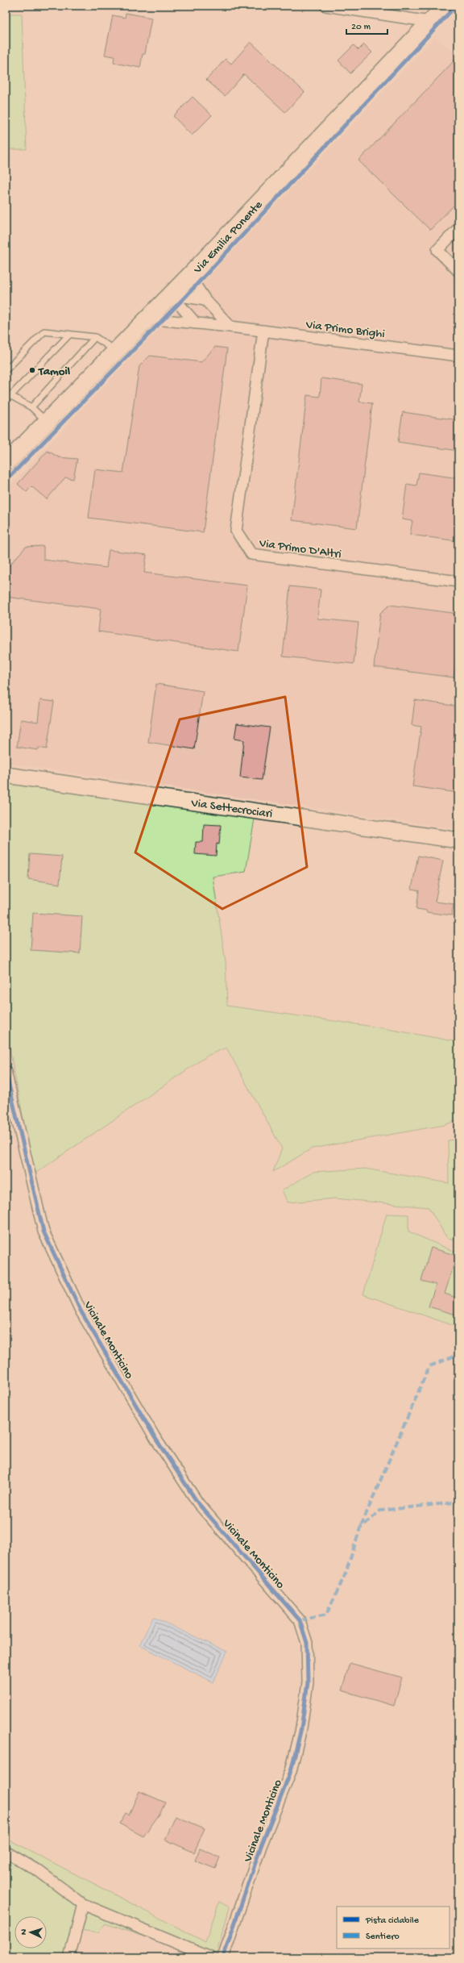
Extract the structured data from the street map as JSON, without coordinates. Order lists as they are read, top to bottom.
{
  "streets": {
    "main road": ["Via Emilia Ponente", "Via Settecrociari"],
    "street": ["Via Primo Brighi", "Via Primo D'Altri", "Vicinale Monticino"]
  },
  "crossings": [
    ["Via Emilia Ponente", "Via Primo Brighi"],
    ["Via Primo Brighi", "Via Primo D'Altri"]
  ],
  "places": ["Tamoil"],
  "legend": ["Pista ciclabile", "Sentiero"],
  "scale_bar": "20 m",
  "north": "left"
}
